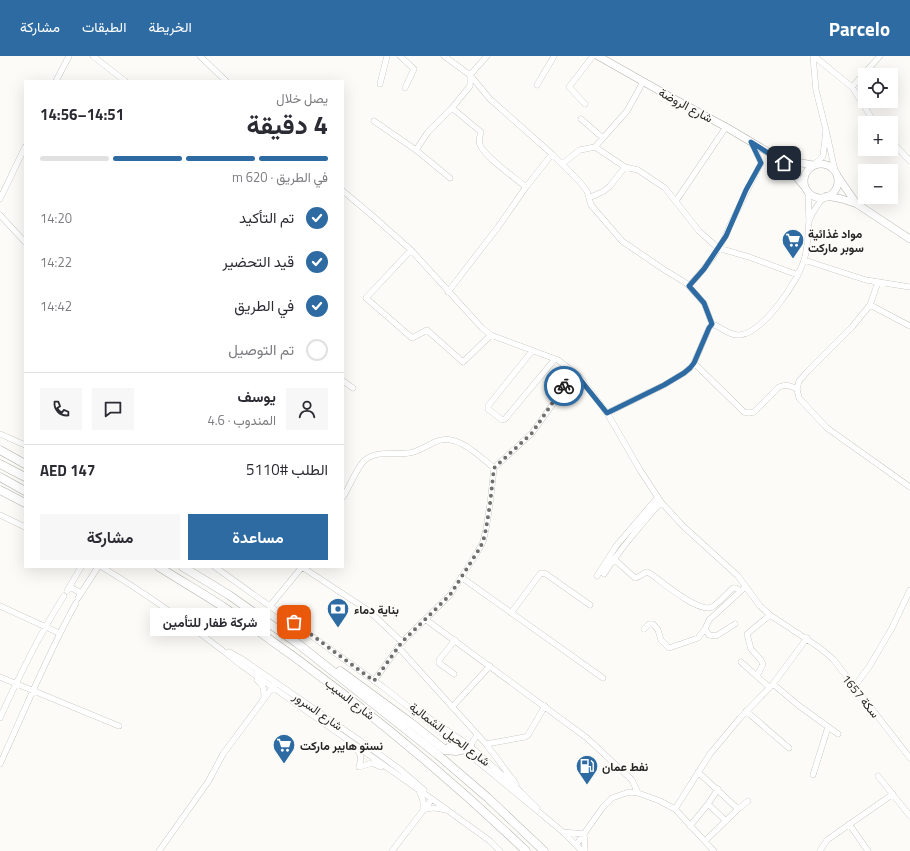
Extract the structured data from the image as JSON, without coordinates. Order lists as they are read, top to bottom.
{
  "streets": {
    "highway": ["شارع السيب"],
    "main road": ["شارع الروضة"],
    "street": ["سكة 1657", "شارع السرور", "شارع الحيل الشمالية"]
  },
  "places": {
    "supermarket": ["مواد غذائية سوبر ماركت", "نستو هايبر ماركت"],
    "other": ["شركة ظفار للتأمين"],
    "bank": ["بناية دماء"],
    "fuel station": ["نفط عمان"]
  },
  "page": {
    "header": "Parcelo",
    "nav": ["الخريطة", "الطبقات", "مشاركة"],
    "map_buttons": ["+", "−"],
    "heading": ["4 دقيقة", "يصل خلال", "14:51–14:56"],
    "panel": [
      "يوسف",
      "المندوب · 4.6",
      "الطلب #5110",
      "AED 147"
    ],
    "bar": "في الطريق · 620 m",
    "list": [
      ["تم التأكيد", "14:20"],
      ["قيد التحضير", "14:22"],
      ["في الطريق", "14:42"],
      "تم التوصيل"
    ],
    "buttons": ["مساعدة", "مشاركة"],
    "bubble": "شركة ظفار للتأمين"
  }
}
